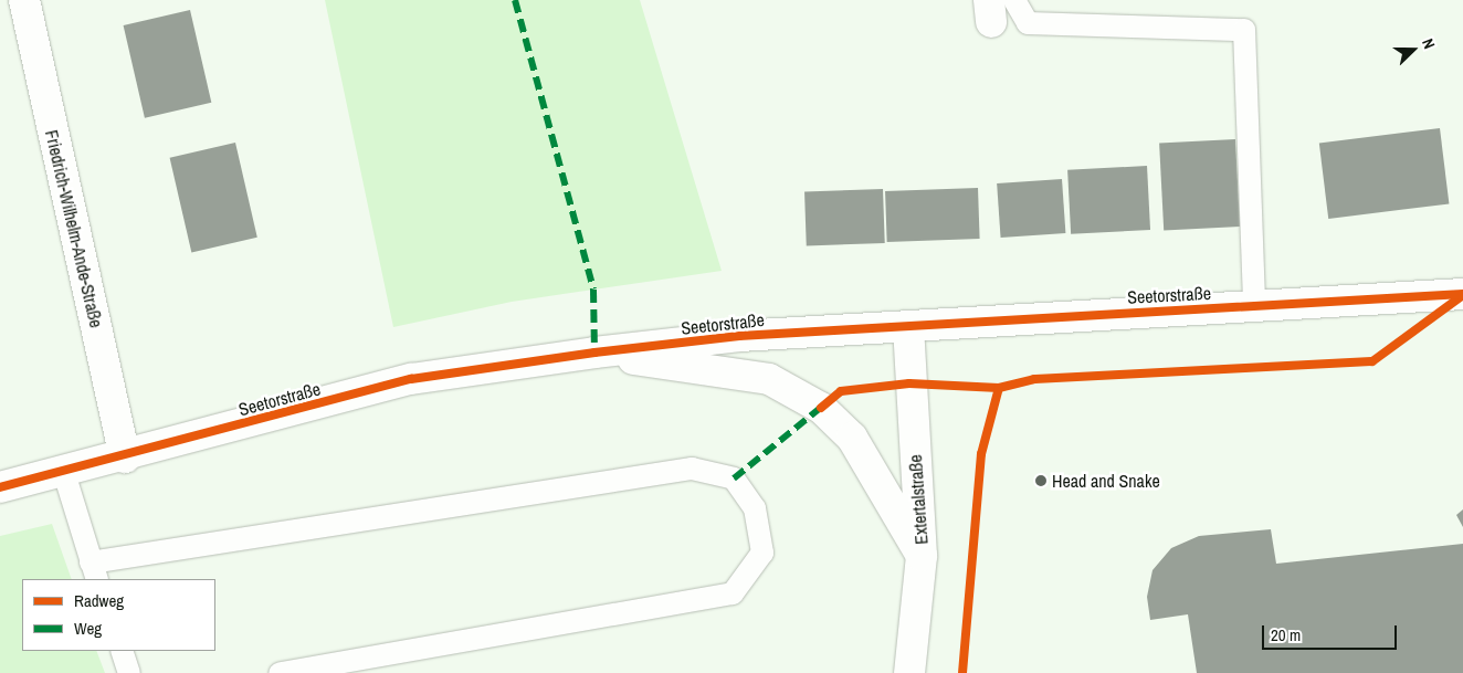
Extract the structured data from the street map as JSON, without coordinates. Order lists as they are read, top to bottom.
{
  "streets": {
    "street": ["Friedrich-Wilhelm-Ande-Straße", "Seetorstraße", "Extertalstraße"]
  },
  "crossings": [
    ["Friedrich-Wilhelm-Ande-Straße", "Seetorstraße"],
    ["Seetorstraße", "Extertalstraße"]
  ],
  "places": ["Head and Snake"],
  "legend": ["Radweg", "Weg"],
  "scale_bar": "20 m",
  "north": "right"
}
